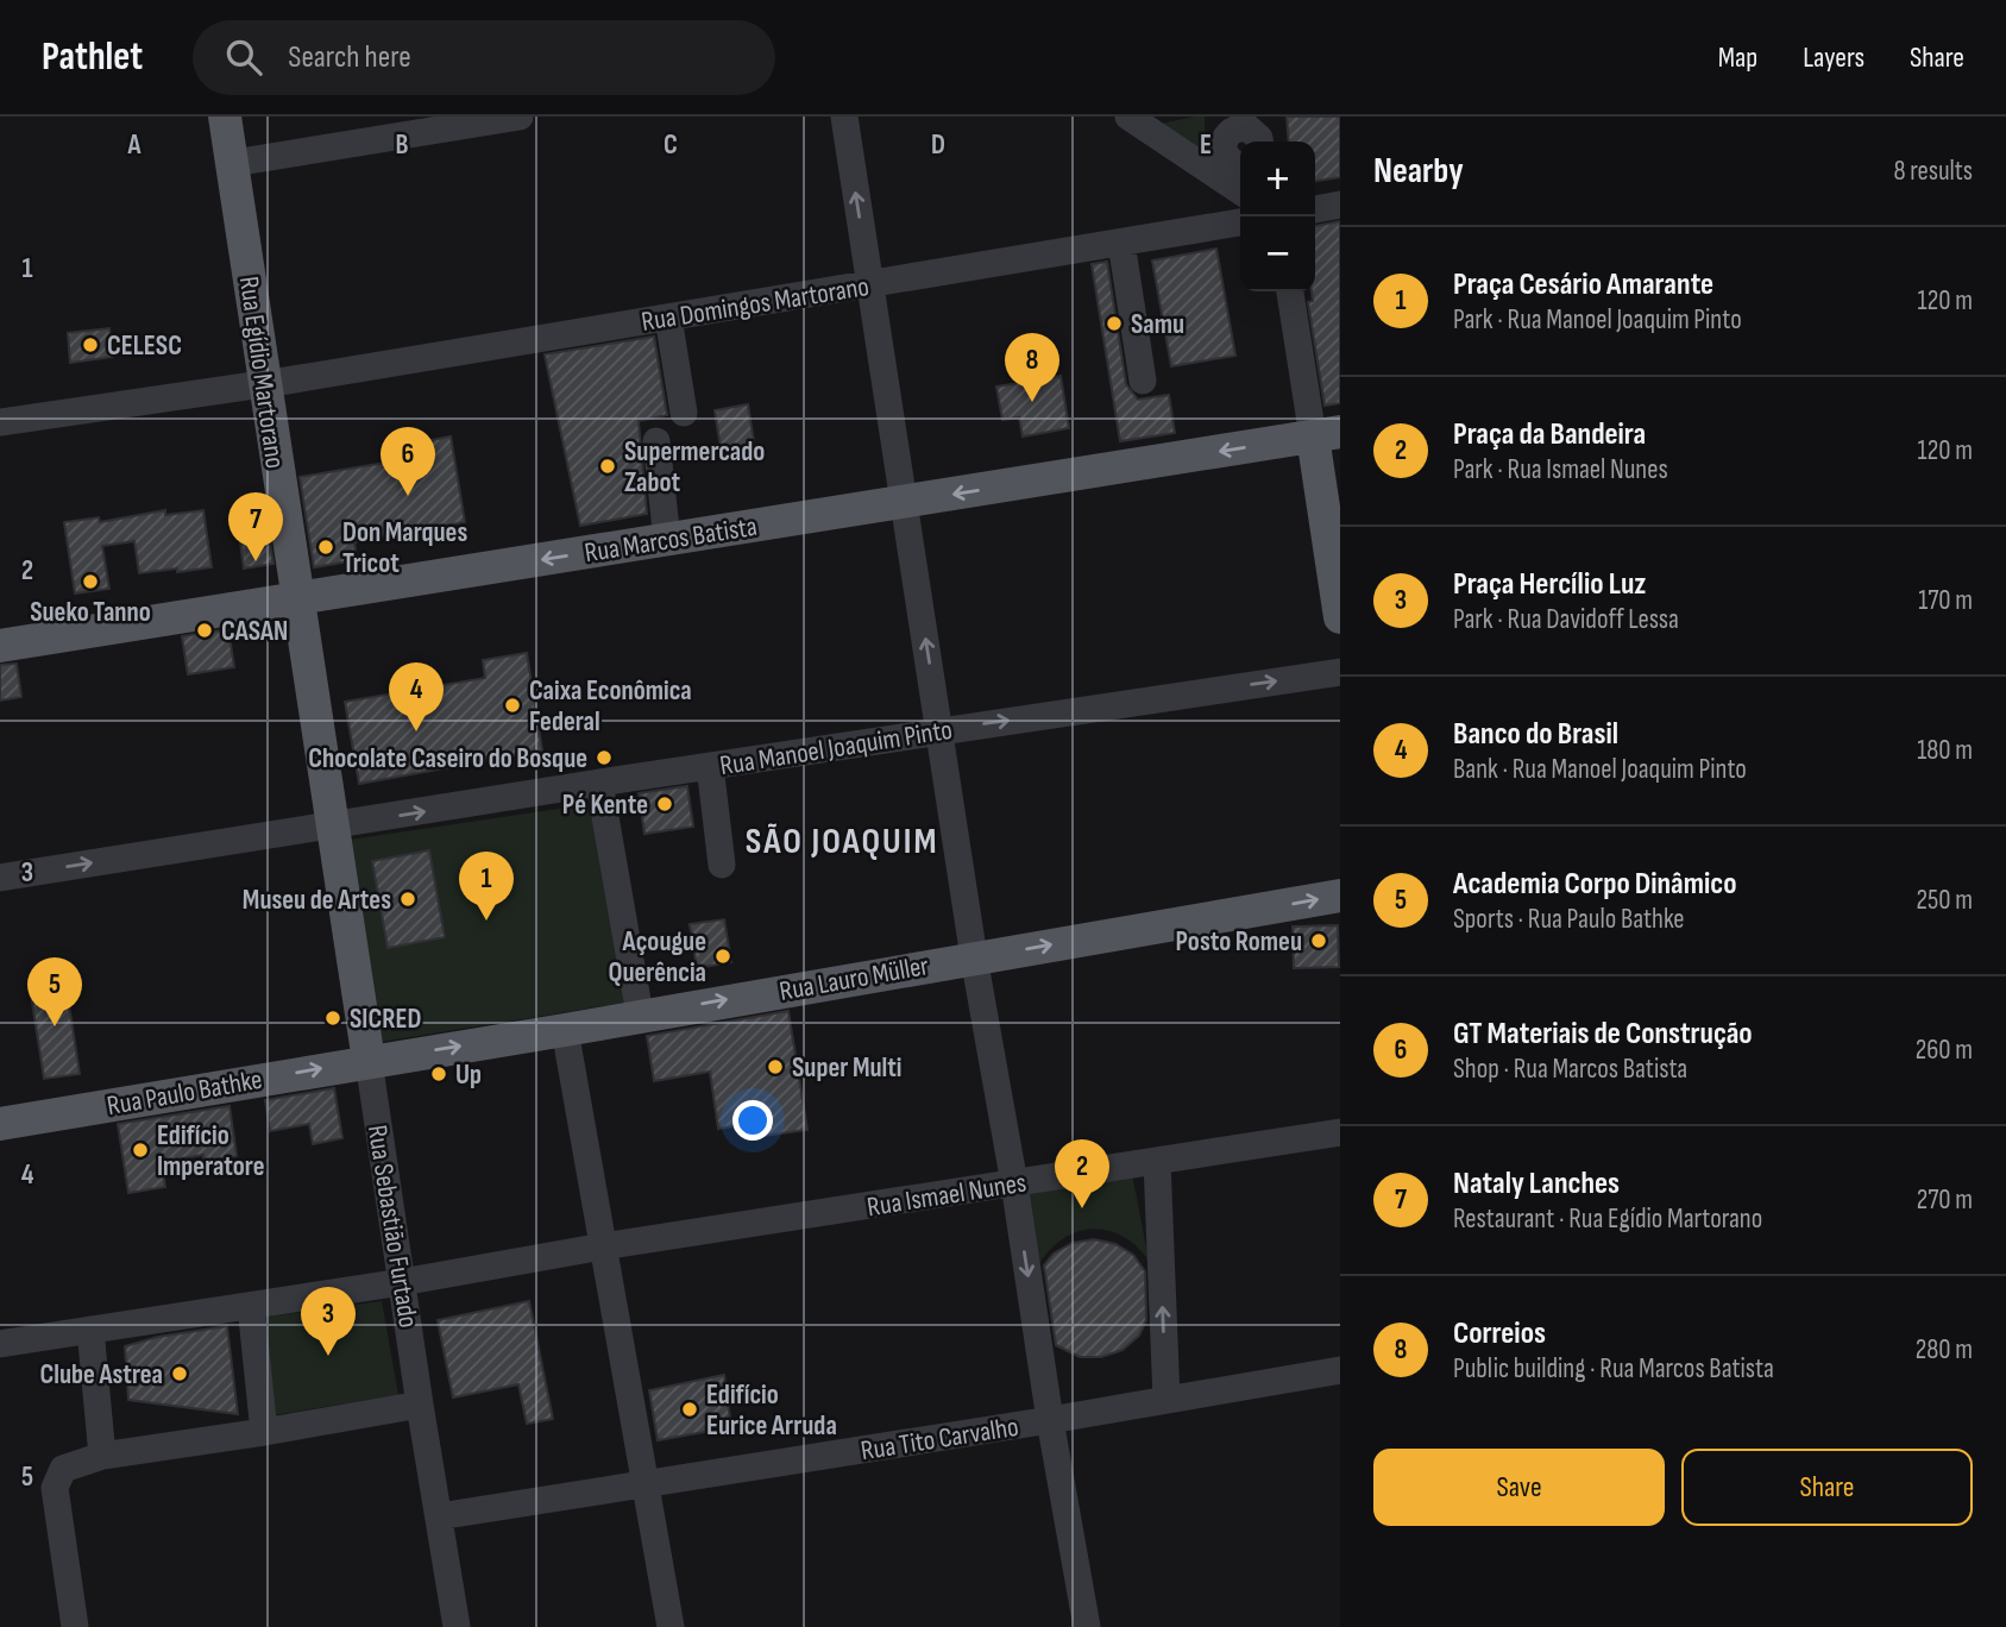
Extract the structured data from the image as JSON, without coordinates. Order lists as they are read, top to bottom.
{
  "streets": {
    "main road": [
      "Rua Egídio Martorano",
      "Rua Marcos Batista",
      "Rua Lauro Müller",
      "Rua Paulo Bathke",
      "Rua Sebastião Furtado"
    ],
    "street": [
      "Rua Domingos Martorano",
      "Rua Manoel Joaquim Pinto",
      "Rua Ismael Nunes",
      "Rua Tito Carvalho"
    ]
  },
  "crossings": [
    ["Rua Domingos Martorano", "Rua Egídio Martorano"],
    ["Rua Egídio Martorano", "Rua Marcos Batista"],
    ["Rua Egídio Martorano", "Rua Manoel Joaquim Pinto"],
    ["Rua Egídio Martorano", "Rua Sebastião Furtado"],
    ["Rua Manoel Joaquim Pinto", "Rua Sebastião Furtado"],
    ["Rua Lauro Müller", "Rua Paulo Bathke"],
    ["Rua Lauro Müller", "Rua Sebastião Furtado"],
    ["Rua Paulo Bathke", "Rua Sebastião Furtado"],
    ["Rua Ismael Nunes", "Rua Sebastião Furtado"],
    ["Rua Sebastião Furtado", "Rua Tito Carvalho"]
  ],
  "one_way": [
    "Rua Marcos Batista",
    "Rua Manoel Joaquim Pinto",
    "Rua Lauro Müller",
    "Rua Paulo Bathke"
  ],
  "districts": ["SÃO JOAQUIM"],
  "places": [
    "Samu",
    "CELESC",
    "Supermercado Zabot",
    "Don Marques Tricot",
    "Sueko Tanno",
    "CASAN",
    "Caixa Econômica Federal",
    "Chocolate Caseiro do Bosque",
    "Pé Kente",
    "Museu de Artes",
    "Posto Romeu",
    "Açougue Querência",
    "SICRED",
    "Super Multi",
    "Up",
    "Edifício Imperatore",
    "Clube Astrea",
    "Edifício Eurice Arruda"
  ],
  "page": {
    "header": "Pathlet",
    "search": "Search here",
    "nav": ["Map", "Layers", "Share"],
    "heading": ["Nearby", "8 results"],
    "map_buttons": ["+", "−"],
    "list": [
      {
        "mark": "1",
        "name": "Praça Cesário Amarante",
        "note": "Park · Rua Manoel Joaquim Pinto",
        "value": "120 m"
      },
      {
        "mark": "2",
        "name": "Praça da Bandeira",
        "note": "Park · Rua Ismael Nunes",
        "value": "120 m"
      },
      {
        "mark": "3",
        "name": "Praça Hercílio Luz",
        "note": "Park · Rua Davidoff Lessa",
        "value": "170 m"
      },
      {
        "mark": "4",
        "name": "Banco do Brasil",
        "note": "Bank · Rua Manoel Joaquim Pinto",
        "value": "180 m"
      },
      {
        "mark": "5",
        "name": "Academia Corpo Dinâmico",
        "note": "Sports · Rua Paulo Bathke",
        "value": "250 m"
      },
      {
        "mark": "6",
        "name": "GT Materiais de Construção",
        "note": "Shop · Rua Marcos Batista",
        "value": "260 m"
      },
      {
        "mark": "7",
        "name": "Nataly Lanches",
        "note": "Restaurant · Rua Egídio Martorano",
        "value": "270 m"
      },
      {
        "mark": "8",
        "name": "Correios",
        "note": "Public building · Rua Marcos Batista",
        "value": "280 m"
      }
    ],
    "pins": [
      "8",
      "6",
      "7",
      "4",
      "1",
      "5",
      "2",
      "3"
    ],
    "buttons": ["Save", "Share"]
  },
  "grid": {
    "columns": [
      "A",
      "B",
      "C",
      "D",
      "E"
    ],
    "rows": [
      "1",
      "2",
      "3",
      "4",
      "5"
    ]
  }
}
